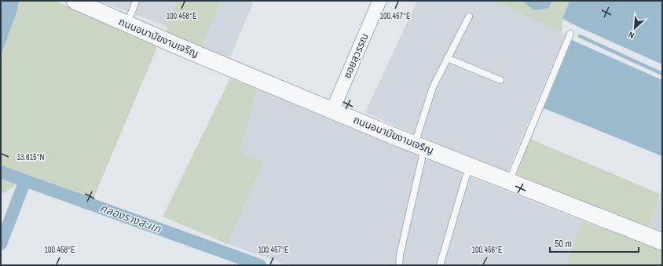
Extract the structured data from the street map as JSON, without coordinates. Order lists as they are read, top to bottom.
{
  "streets": {
    "street": ["ถนนอนามัยงามเจริญ", "ซอยสุวรรณ"]
  },
  "crossings": [
    ["ถนนอนามัยงามเจริญ", "ซอยสุวรรณ"]
  ],
  "water": ["คลองรางสะแก"],
  "scale_bar": "50 m",
  "north": "bottom left",
  "coordinates": [
    "100.458°E",
    "100.457°E",
    "13.615°N",
    "100.456°E"
  ]
}
